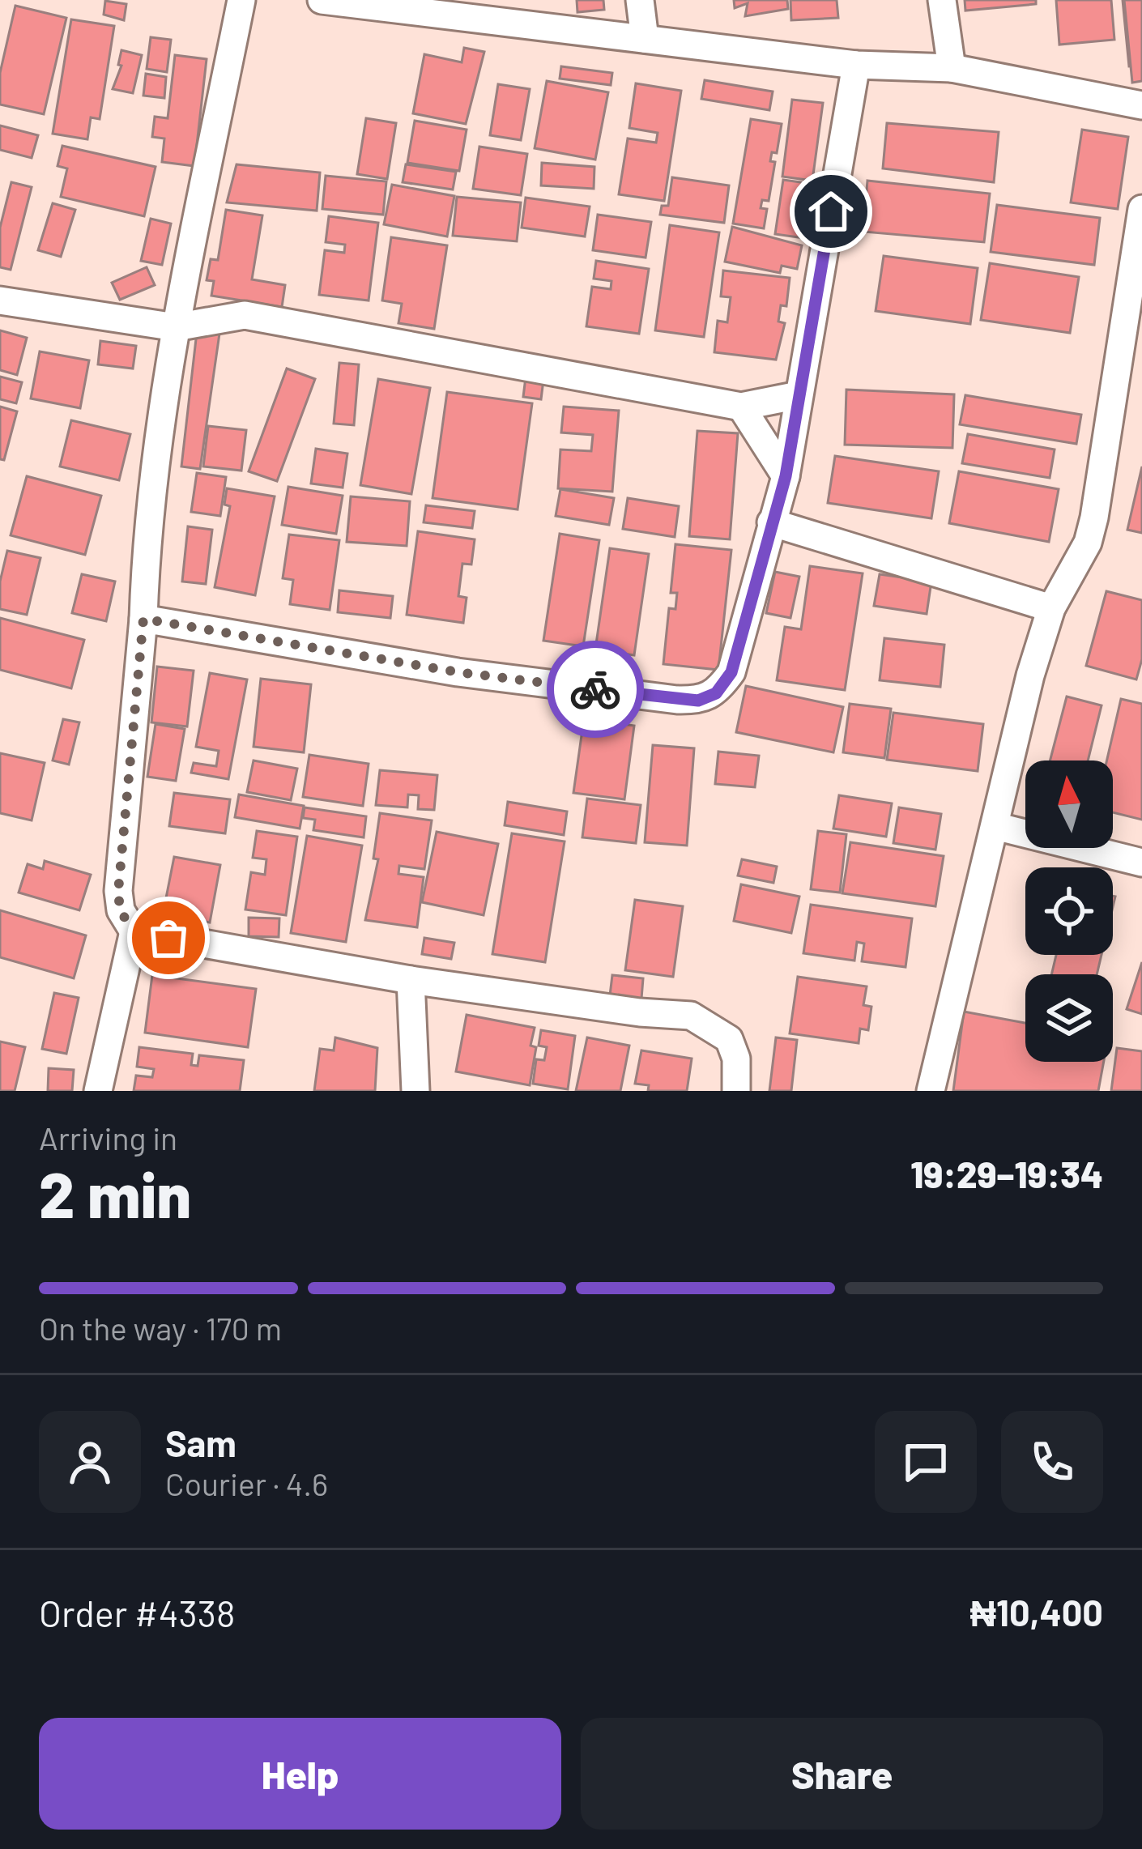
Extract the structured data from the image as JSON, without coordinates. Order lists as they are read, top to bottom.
{
  "north": "top",
  "page": {
    "heading": ["2 min", "Arriving in", "19:29–19:34"],
    "panel": [
      "Sam",
      "Courier · 4.6",
      "Order #4338",
      "₦10,400"
    ],
    "bar": "On the way · 170 m",
    "buttons": ["Help", "Share"]
  }
}
